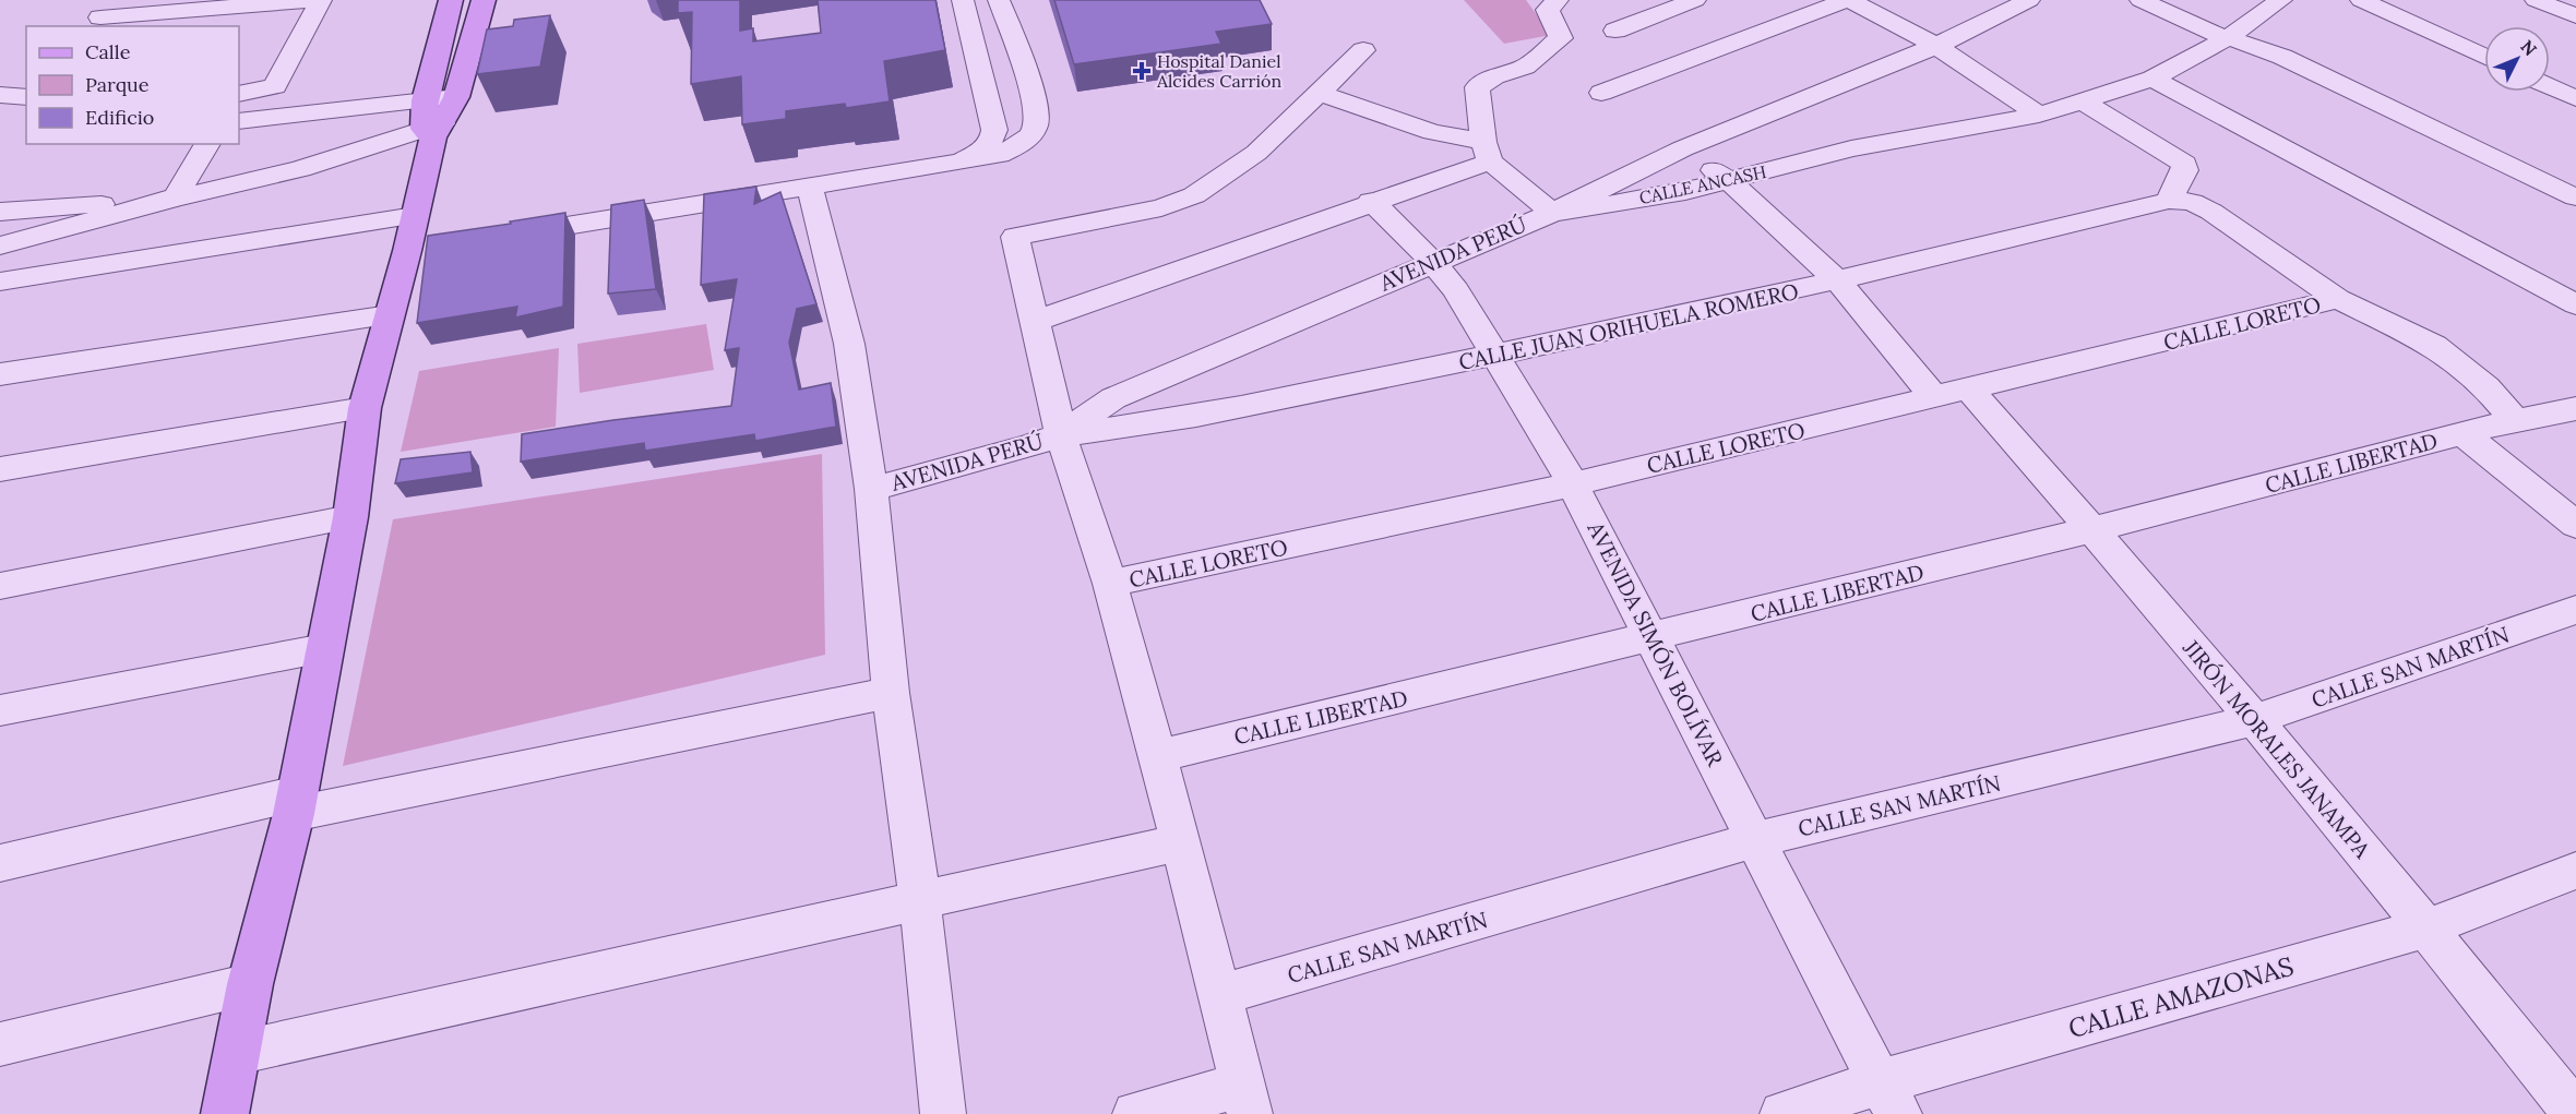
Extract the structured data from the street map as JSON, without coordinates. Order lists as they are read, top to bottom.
{
  "streets": {
    "street": [
      "CALLE ANCASH",
      "AVENIDA PERÚ",
      "CALLE LORETO",
      "CALLE JUAN ORIHUELA ROMERO",
      "CALLE LIBERTAD",
      "AVENIDA SIMÓN BOLÍVAR",
      "CALLE SAN MARTÍN",
      "JIRÓN MORALES JANAMPA",
      "CALLE AMAZONAS"
    ]
  },
  "crossings": [
    ["CALLE ANCASH", "AVENIDA PERÚ"],
    ["CALLE ANCASH", "JIRÓN MORALES JANAMPA"],
    ["AVENIDA PERÚ", "CALLE JUAN ORIHUELA ROMERO"],
    ["AVENIDA PERÚ", "AVENIDA SIMÓN BOLÍVAR"],
    ["AVENIDA PERÚ", "JIRÓN MORALES JANAMPA"],
    ["CALLE LORETO", "AVENIDA SIMÓN BOLÍVAR"],
    ["CALLE LORETO", "JIRÓN MORALES JANAMPA"],
    ["CALLE JUAN ORIHUELA ROMERO", "AVENIDA SIMÓN BOLÍVAR"],
    ["CALLE JUAN ORIHUELA ROMERO", "JIRÓN MORALES JANAMPA"],
    ["CALLE LIBERTAD", "AVENIDA SIMÓN BOLÍVAR"],
    ["CALLE LIBERTAD", "JIRÓN MORALES JANAMPA"],
    ["AVENIDA SIMÓN BOLÍVAR", "CALLE SAN MARTÍN"],
    ["AVENIDA SIMÓN BOLÍVAR", "CALLE AMAZONAS"],
    ["CALLE SAN MARTÍN", "JIRÓN MORALES JANAMPA"],
    ["JIRÓN MORALES JANAMPA", "CALLE AMAZONAS"]
  ],
  "places": {
    "health": ["Hospital Daniel Alcides Carrión"]
  },
  "legend": ["Calle", "Parque", "Edificio"],
  "north": "top right"
}
